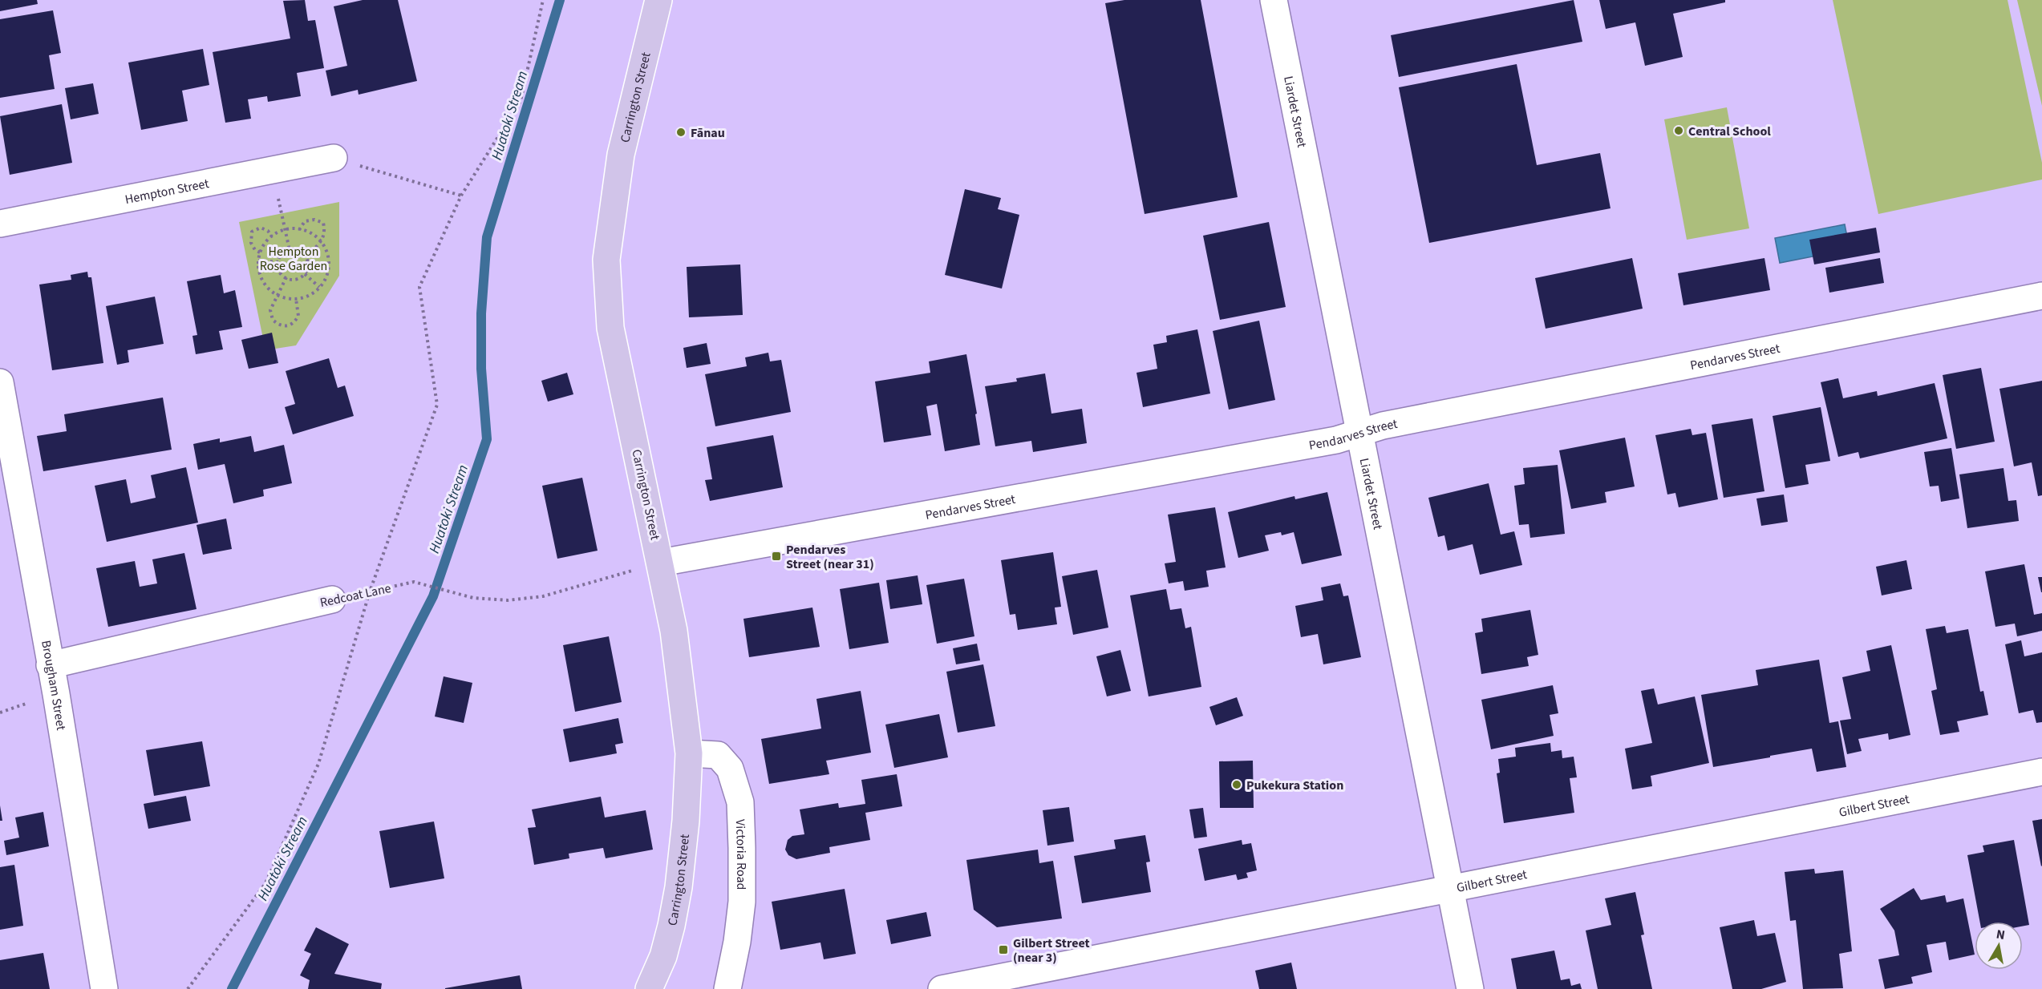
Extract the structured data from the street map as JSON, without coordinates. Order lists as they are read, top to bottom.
{
  "streets": {
    "main road": ["Carrington Street"],
    "street": [
      "Liardet Street",
      "Hempton Street",
      "Pendarves Street",
      "Redcoat Lane",
      "Brougham Street",
      "Gilbert Street",
      "Victoria Road"
    ]
  },
  "crossings": [
    ["Carrington Street", "Pendarves Street"],
    ["Carrington Street", "Redcoat Lane"],
    ["Carrington Street", "Victoria Road"],
    ["Liardet Street", "Pendarves Street"],
    ["Liardet Street", "Gilbert Street"],
    ["Pendarves Street", "Redcoat Lane"],
    ["Redcoat Lane", "Brougham Street"]
  ],
  "water": ["Huatoki Stream"],
  "parks": ["Hempton Rose Garden"],
  "places": {
    "other": ["Central School", "Fānau", "Pukekura Station"],
    "transit": ["Pendarves Street (near 31)", "Gilbert Street (near 3)"]
  },
  "north": "top"
}
